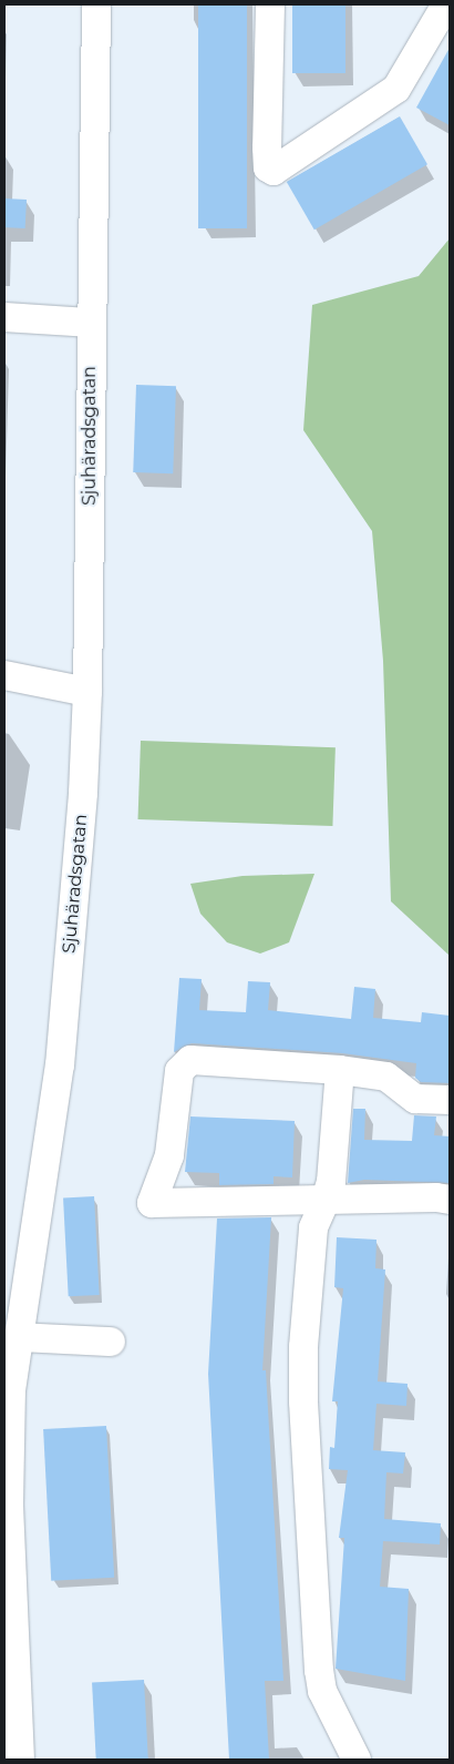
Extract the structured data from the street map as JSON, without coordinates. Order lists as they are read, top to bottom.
{
  "streets": {
    "street": ["Sjuhäradsgatan"]
  }
}
